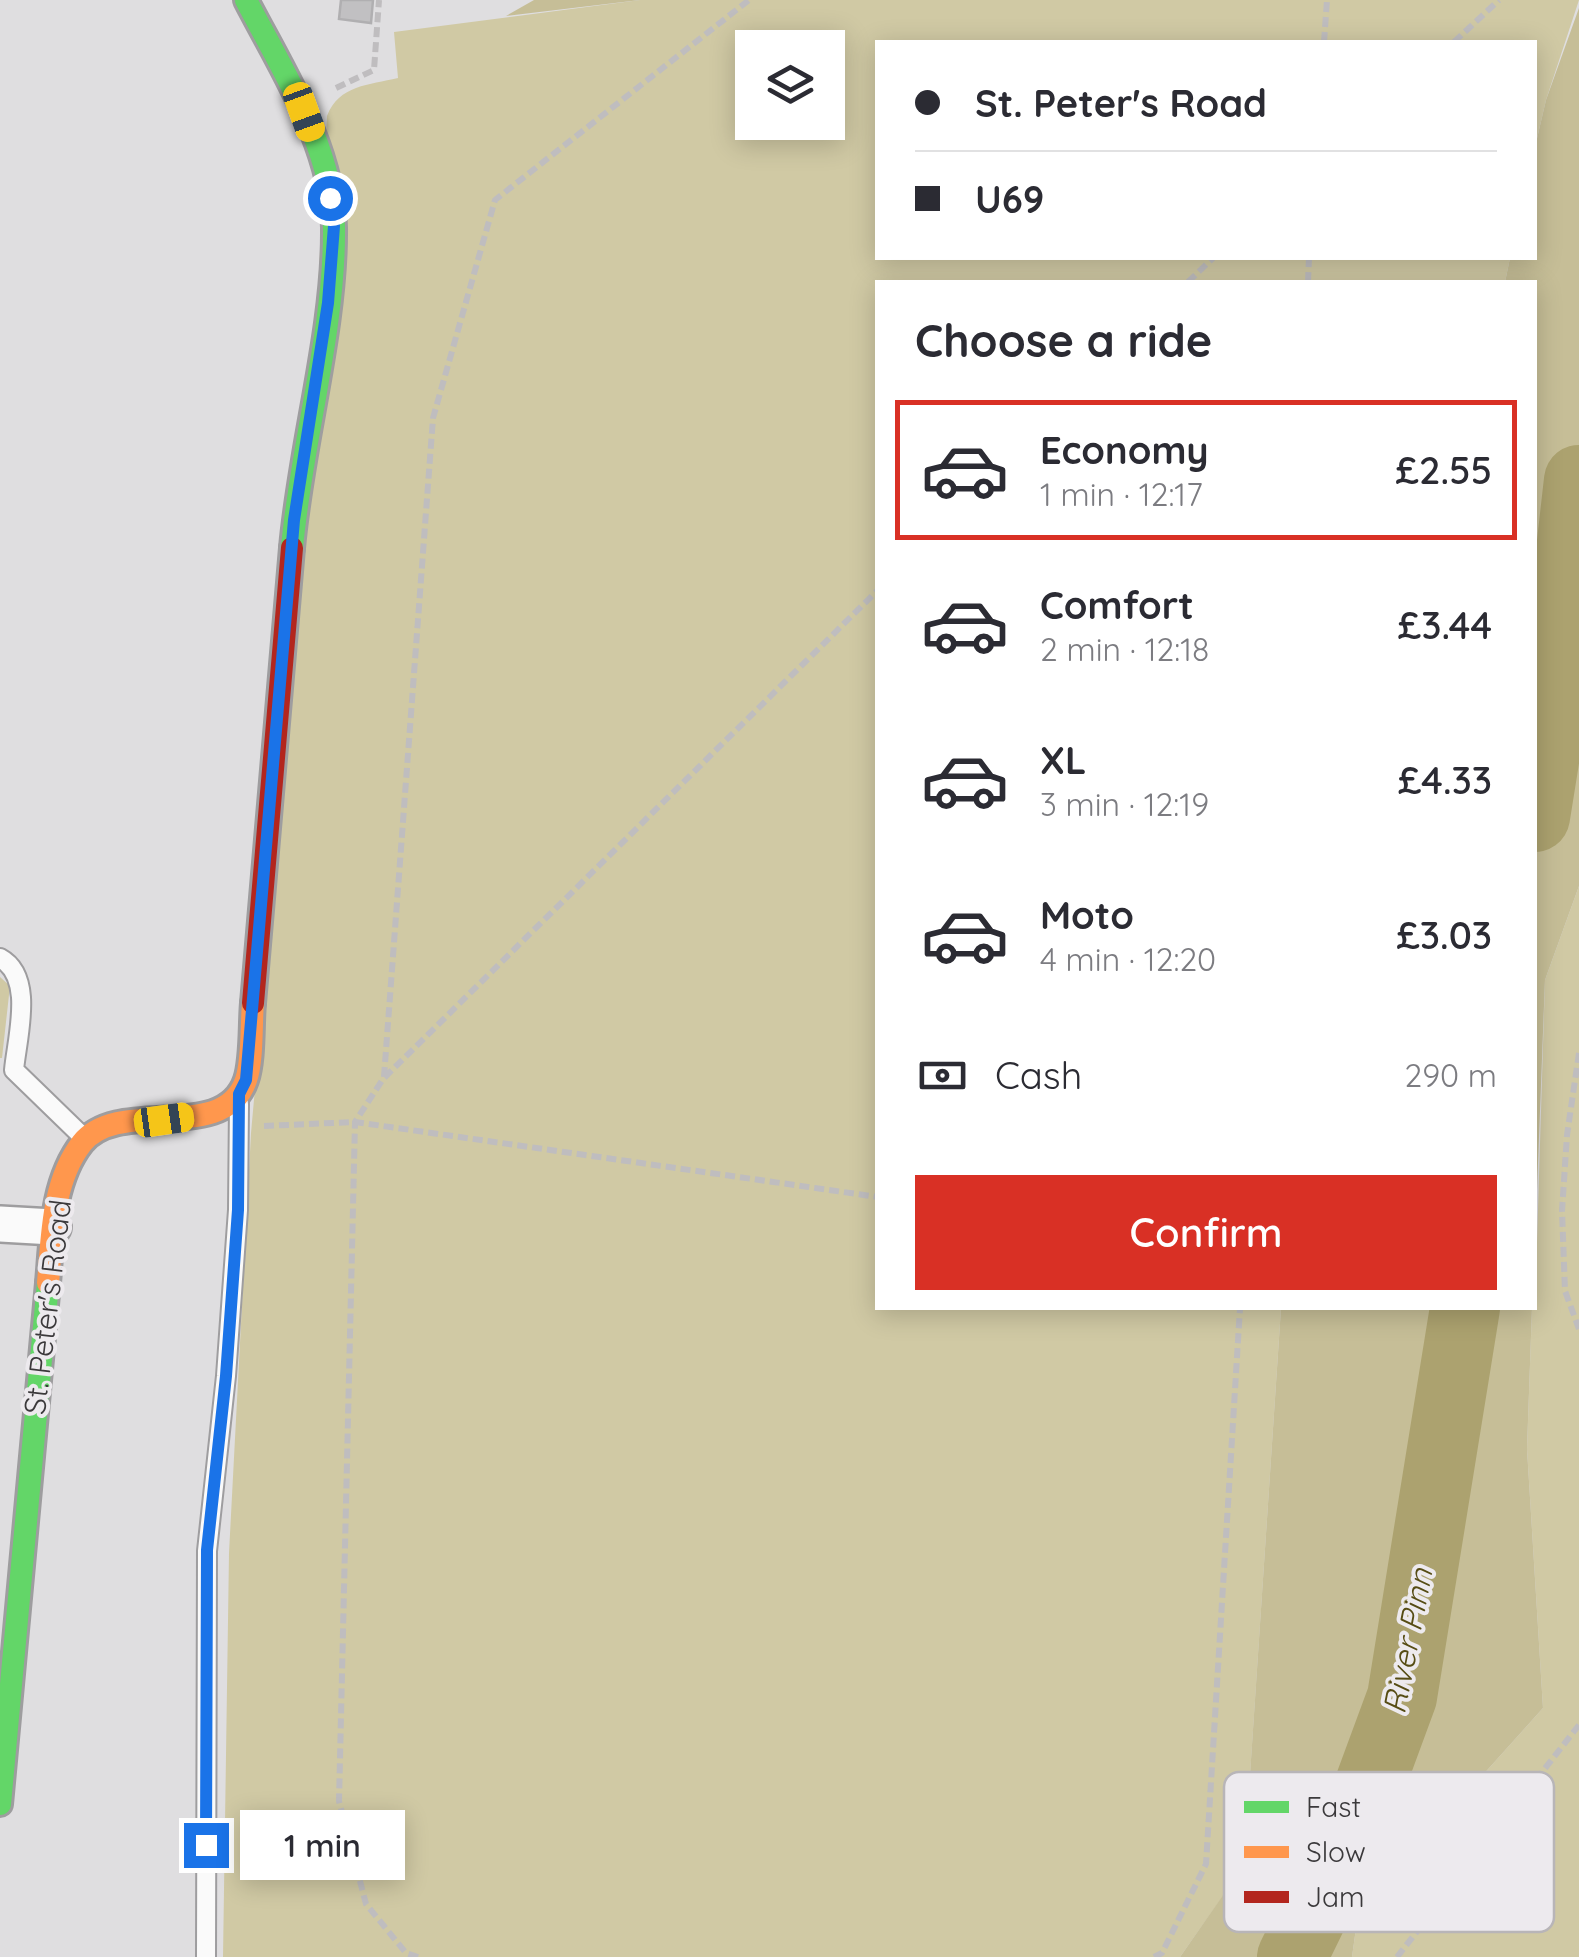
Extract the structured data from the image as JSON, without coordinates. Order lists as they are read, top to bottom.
{
  "streets": {
    "street": ["St. Peter's Road"]
  },
  "water": ["River Pinn"],
  "legend": ["Fast", "Slow", "Jam"],
  "page": {
    "banner": ["St. Peter's Road", "U69"],
    "heading": "Choose a ride",
    "list": [
      {
        "name": "Economy",
        "note": "1 min · 12:17",
        "value": "£2.55"
      },
      {
        "name": "Comfort",
        "note": "2 min · 12:18",
        "value": "£3.44"
      },
      {
        "name": "XL",
        "note": "3 min · 12:19",
        "value": "£4.33"
      },
      {
        "name": "Moto",
        "note": "4 min · 12:20",
        "value": "£3.03"
      }
    ],
    "pay": ["Cash", "290 m"],
    "buttons": "Confirm",
    "bubble": "1 min"
  }
}
